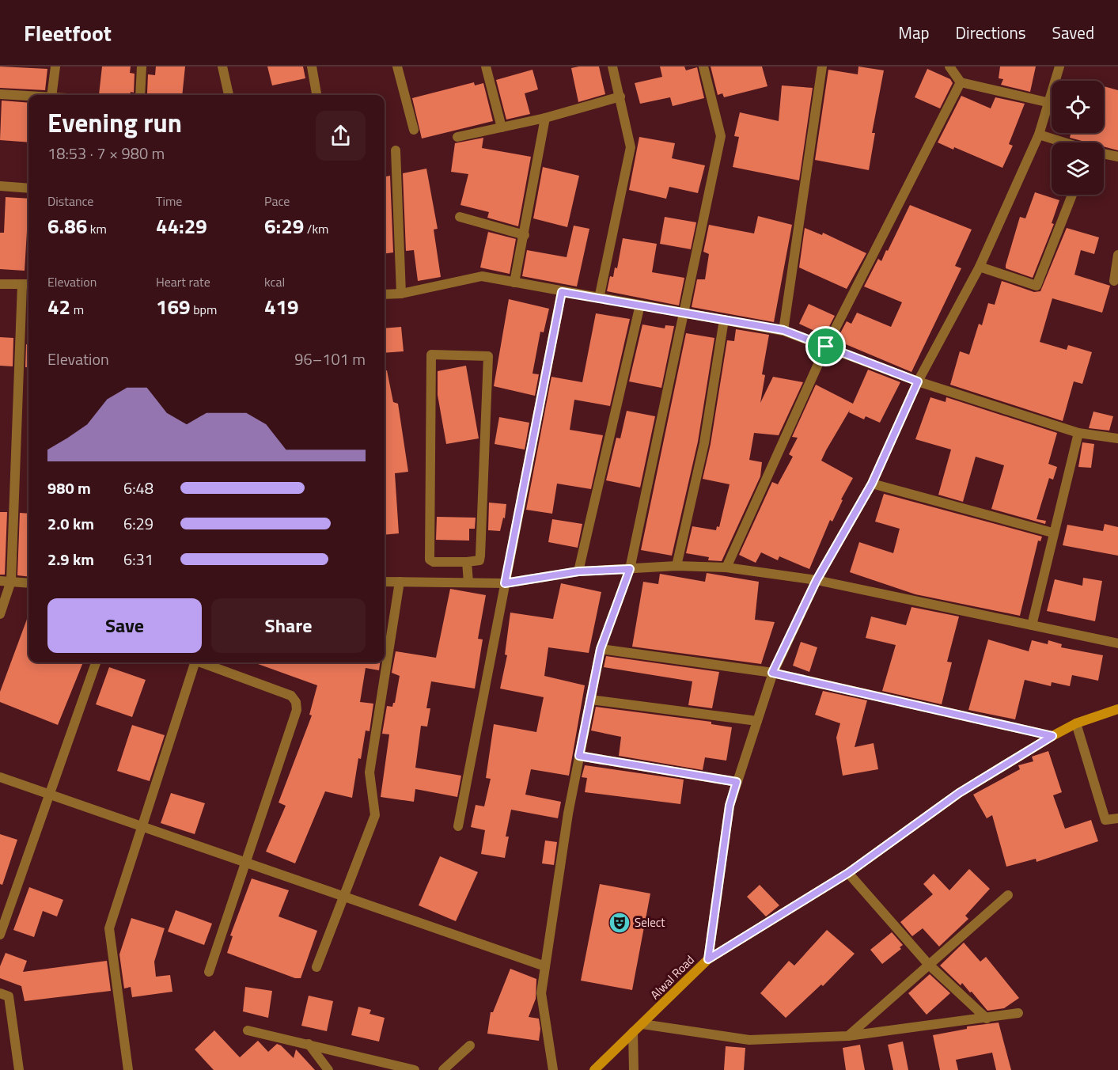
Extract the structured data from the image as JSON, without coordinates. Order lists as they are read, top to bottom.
{
  "streets": {
    "main road": ["Alwal Road"]
  },
  "places": {
    "theatre": ["Select"]
  },
  "page": {
    "header": "Fleetfoot",
    "nav": ["Map", "Directions", "Saved"],
    "heading": ["Evening run", "18:53 · 7 × 980 m"],
    "stats": [
      ["Distance", "6.86 km"],
      ["Time", "44:29"],
      ["Pace", "6:29 /km"],
      ["Elevation", "42 m"],
      ["Heart rate", "169 bpm"],
      ["kcal", "419"]
    ],
    "chart": ["Elevation", "96–101 m"],
    "list": [
      {
        "name": "980 m",
        "note": "6:48"
      },
      {
        "name": "2.0 km",
        "note": "6:29"
      },
      {
        "name": "2.9 km",
        "note": "6:31"
      }
    ],
    "buttons": ["Save", "Share"]
  }
}
